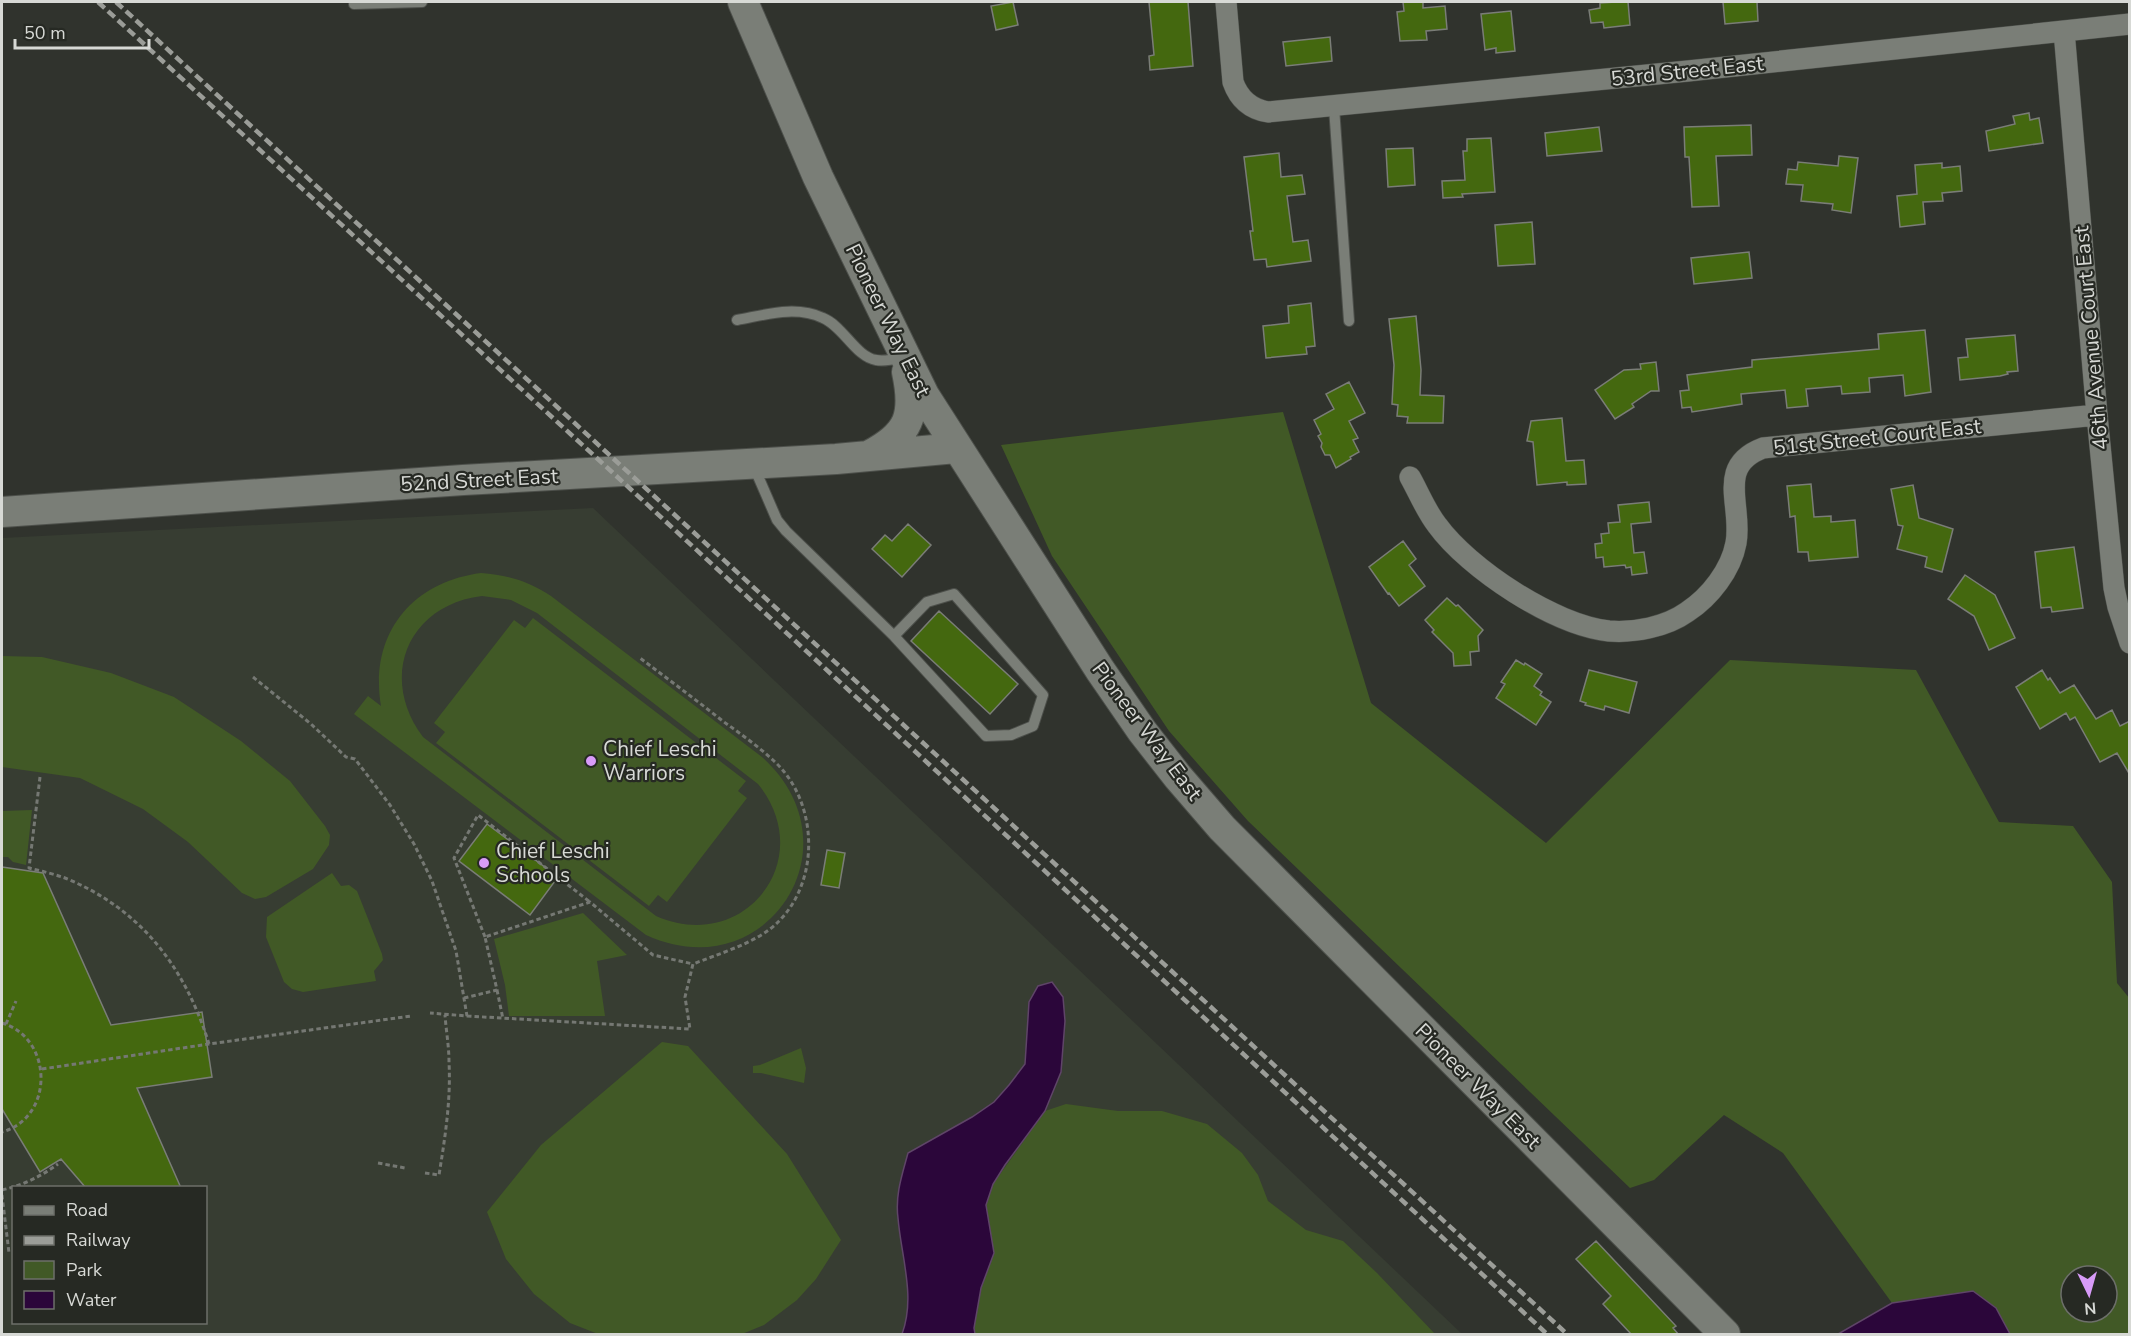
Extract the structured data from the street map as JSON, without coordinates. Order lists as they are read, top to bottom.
{
  "streets": {
    "main road": ["Pioneer Way East", "52nd Street East"],
    "street": ["53rd Street East", "46th Avenue Court East", "51st Street Court East"]
  },
  "crossings": [
    ["53rd Street East", "46th Avenue Court East"],
    ["Pioneer Way East", "52nd Street East"],
    ["46th Avenue Court East", "51st Street Court East"]
  ],
  "places": ["Chief Leschi Warriors", "Chief Leschi Schools"],
  "legend": [
    "Road",
    "Railway",
    "Park",
    "Water"
  ],
  "scale_bar": "50 m",
  "north": "bottom"
}
